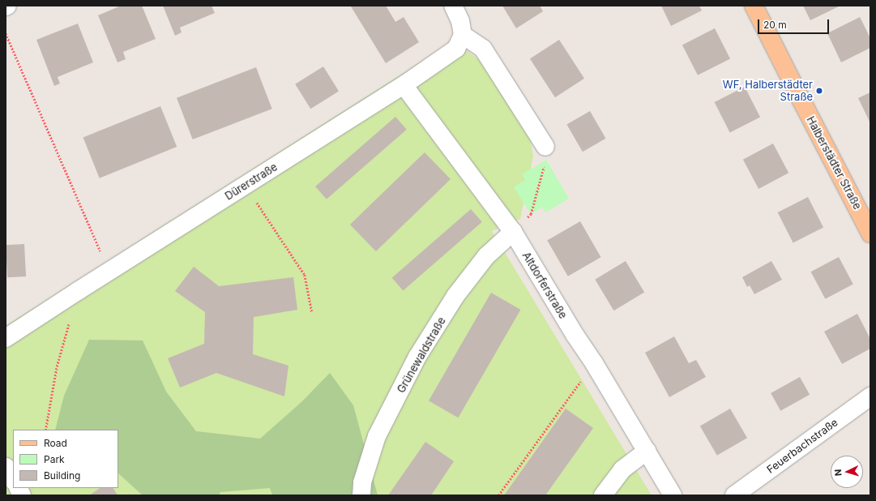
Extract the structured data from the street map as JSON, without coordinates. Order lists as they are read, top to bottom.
{
  "streets": {
    "main road": ["Halberstädter Straße"],
    "street": [
      "Dürerstraße",
      "Altdorferstraße",
      "Grünewaldstraße",
      "Feuerbachstraße"
    ]
  },
  "crossings": [
    ["Dürerstraße", "Altdorferstraße"],
    ["Altdorferstraße", "Grünewaldstraße"]
  ],
  "places": ["WF, Halberstädter Straße"],
  "legend": ["Road", "Park", "Building"],
  "scale_bar": "20 m",
  "north": "left"
}
